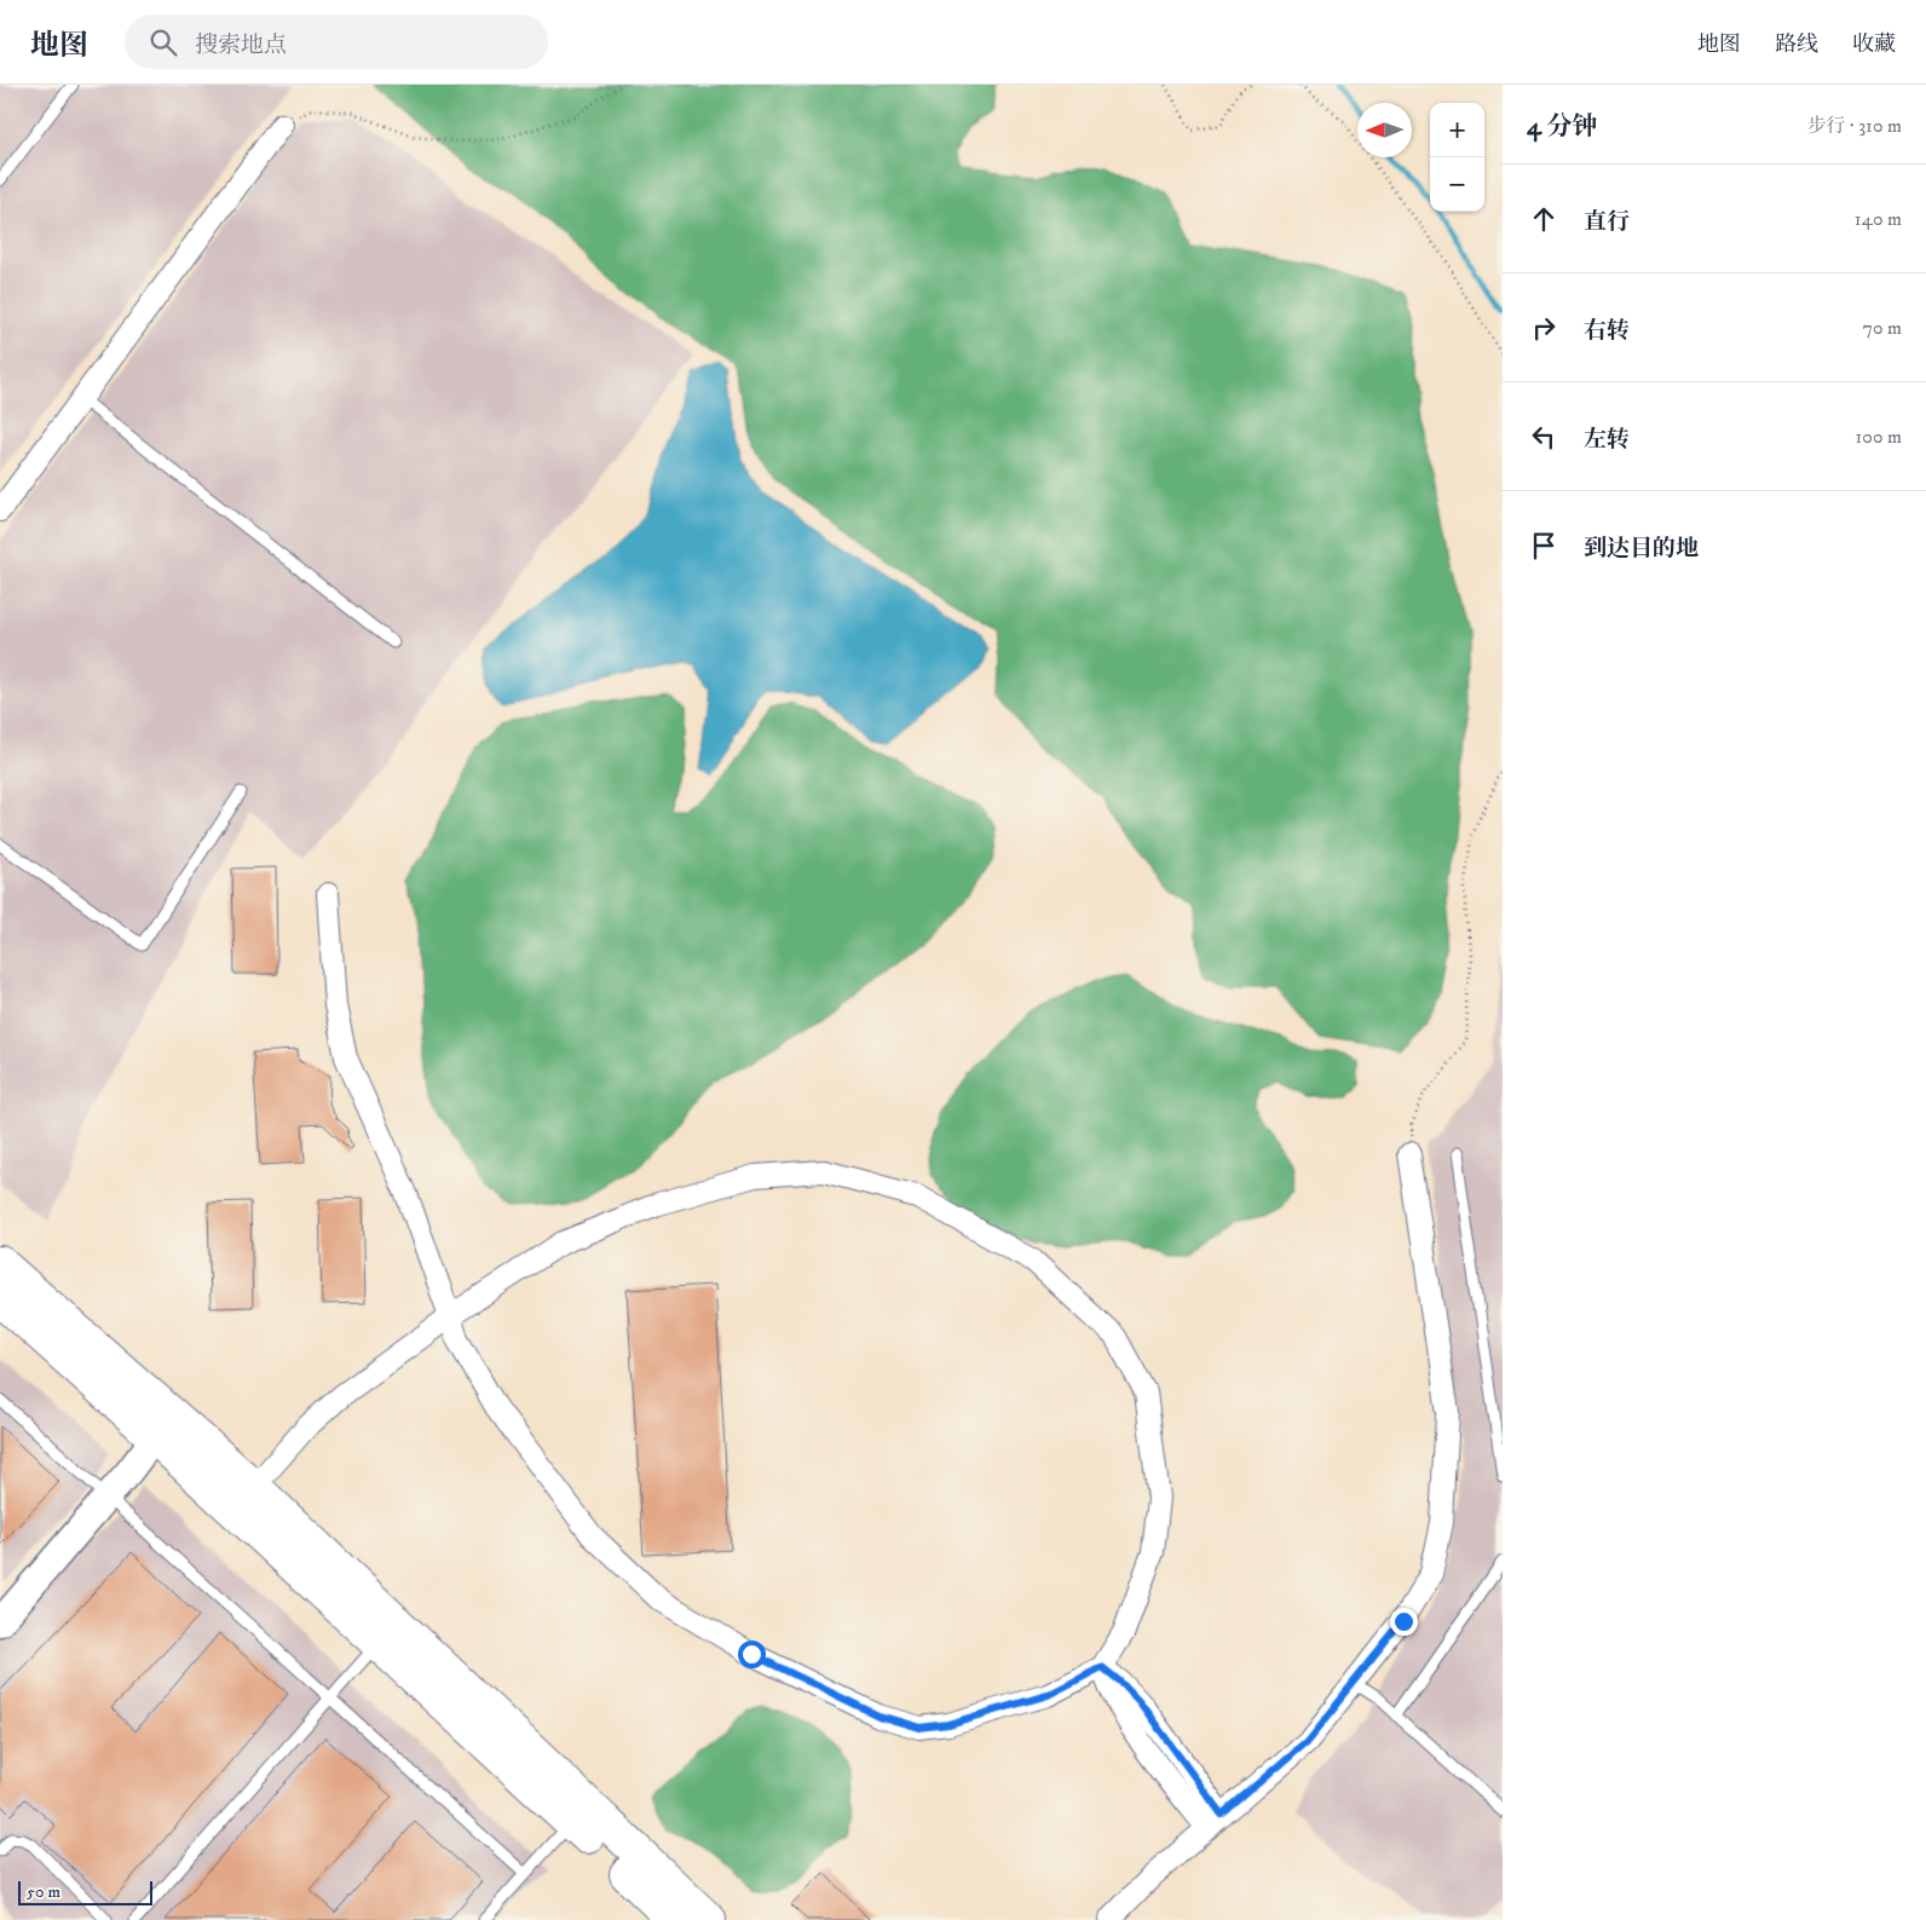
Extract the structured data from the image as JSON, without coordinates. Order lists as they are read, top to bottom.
{
  "scale_bar": "50 m",
  "north": "left",
  "page": {
    "header": "地图",
    "search": "搜索地点",
    "nav": ["地图", "路线", "收藏"],
    "heading": ["4 分钟", "步行 · 310 m"],
    "map_buttons": ["+", "−"],
    "list": [
      ["直行", "140 m"],
      ["右转", "70 m"],
      ["左转", "100 m"],
      "到达目的地"
    ],
    "scale": "50 m"
  }
}
